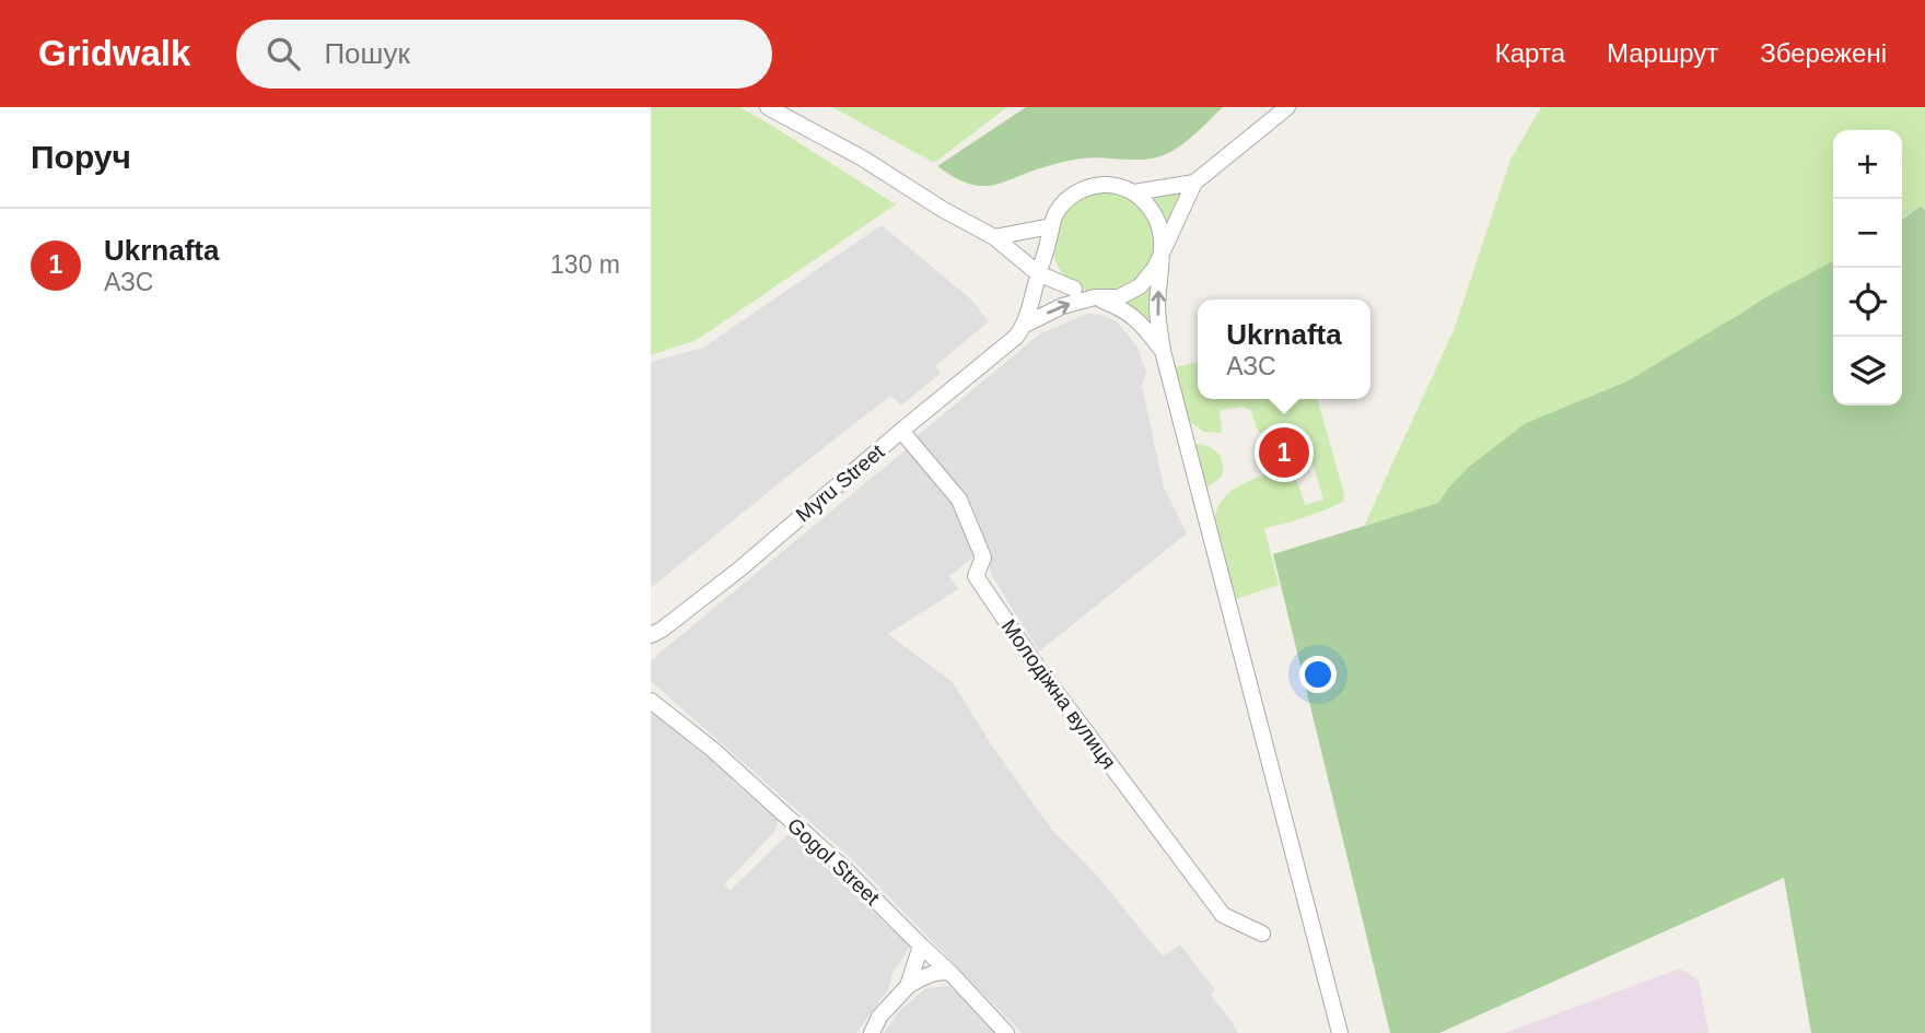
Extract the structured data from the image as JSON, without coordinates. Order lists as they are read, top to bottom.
{
  "streets": {
    "street": ["Myru Street", "Молодіжна вулиця", "Gogol Street"]
  },
  "crossings": [
    ["Myru Street", "Молодіжна вулиця"]
  ],
  "page": {
    "header": "Gridwalk",
    "search": "Пошук",
    "nav": ["Карта", "Маршрут", "Збережені"],
    "heading": "Поруч",
    "map_buttons": ["+", "−"],
    "list": [
      {
        "mark": "1",
        "name": "Ukrnafta",
        "note": "АЗС",
        "value": "130 m"
      }
    ],
    "popup": ["Ukrnafta", "АЗС"],
    "pins": "1"
  }
}
